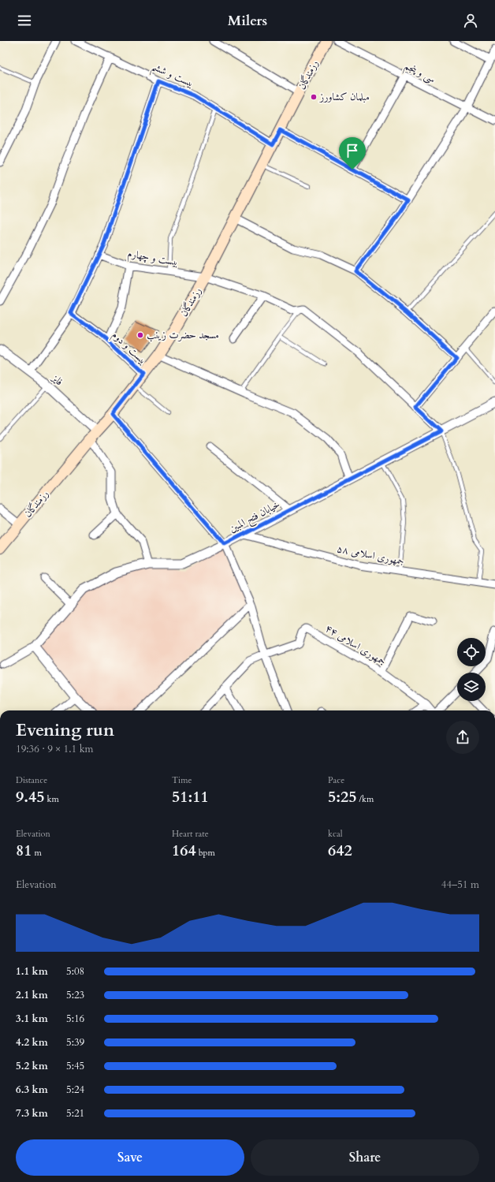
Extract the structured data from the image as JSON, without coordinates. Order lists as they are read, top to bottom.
{
  "streets": {
    "main road": ["رزمندگان"],
    "street": [
      "سی و پنجم",
      "بیست و ششم",
      "بیست و چهارم",
      "بیست و دوم",
      "فایز",
      "خیابان فتح المبین",
      "جمهوری اسلامی ۵۸",
      "جمهوری اسلامی ۴۴"
    ]
  },
  "crossings": [
    ["بیست و ششم", "رزمندگان"],
    ["رزمندگان", "بیست و چهارم"],
    ["رزمندگان", "بیست و دوم"],
    ["رزمندگان", "فایز"],
    ["بیست و چهارم", "خیابان فتح المبین"],
    ["خیابان فتح المبین", "جمهوری اسلامی ۵۸"]
  ],
  "places": ["مبلمان کشاورز", "مسجد حضرت زینب"],
  "page": {
    "header": "Milers",
    "heading": ["Evening run", "19:36 · 9 × 1.1 km"],
    "stats": [
      ["Distance", "9.45 km"],
      ["Time", "51:11"],
      ["Pace", "5:25 /km"],
      ["Elevation", "81 m"],
      ["Heart rate", "164 bpm"],
      ["kcal", "642"]
    ],
    "chart": ["Elevation", "44–51 m"],
    "list": [
      {
        "name": "1.1 km",
        "note": "5:08"
      },
      {
        "name": "2.1 km",
        "note": "5:23"
      },
      {
        "name": "3.1 km",
        "note": "5:16"
      },
      {
        "name": "4.2 km",
        "note": "5:39"
      },
      {
        "name": "5.2 km",
        "note": "5:45"
      },
      {
        "name": "6.3 km",
        "note": "5:24"
      },
      {
        "name": "7.3 km",
        "note": "5:21"
      }
    ],
    "buttons": ["Save", "Share"]
  }
}
